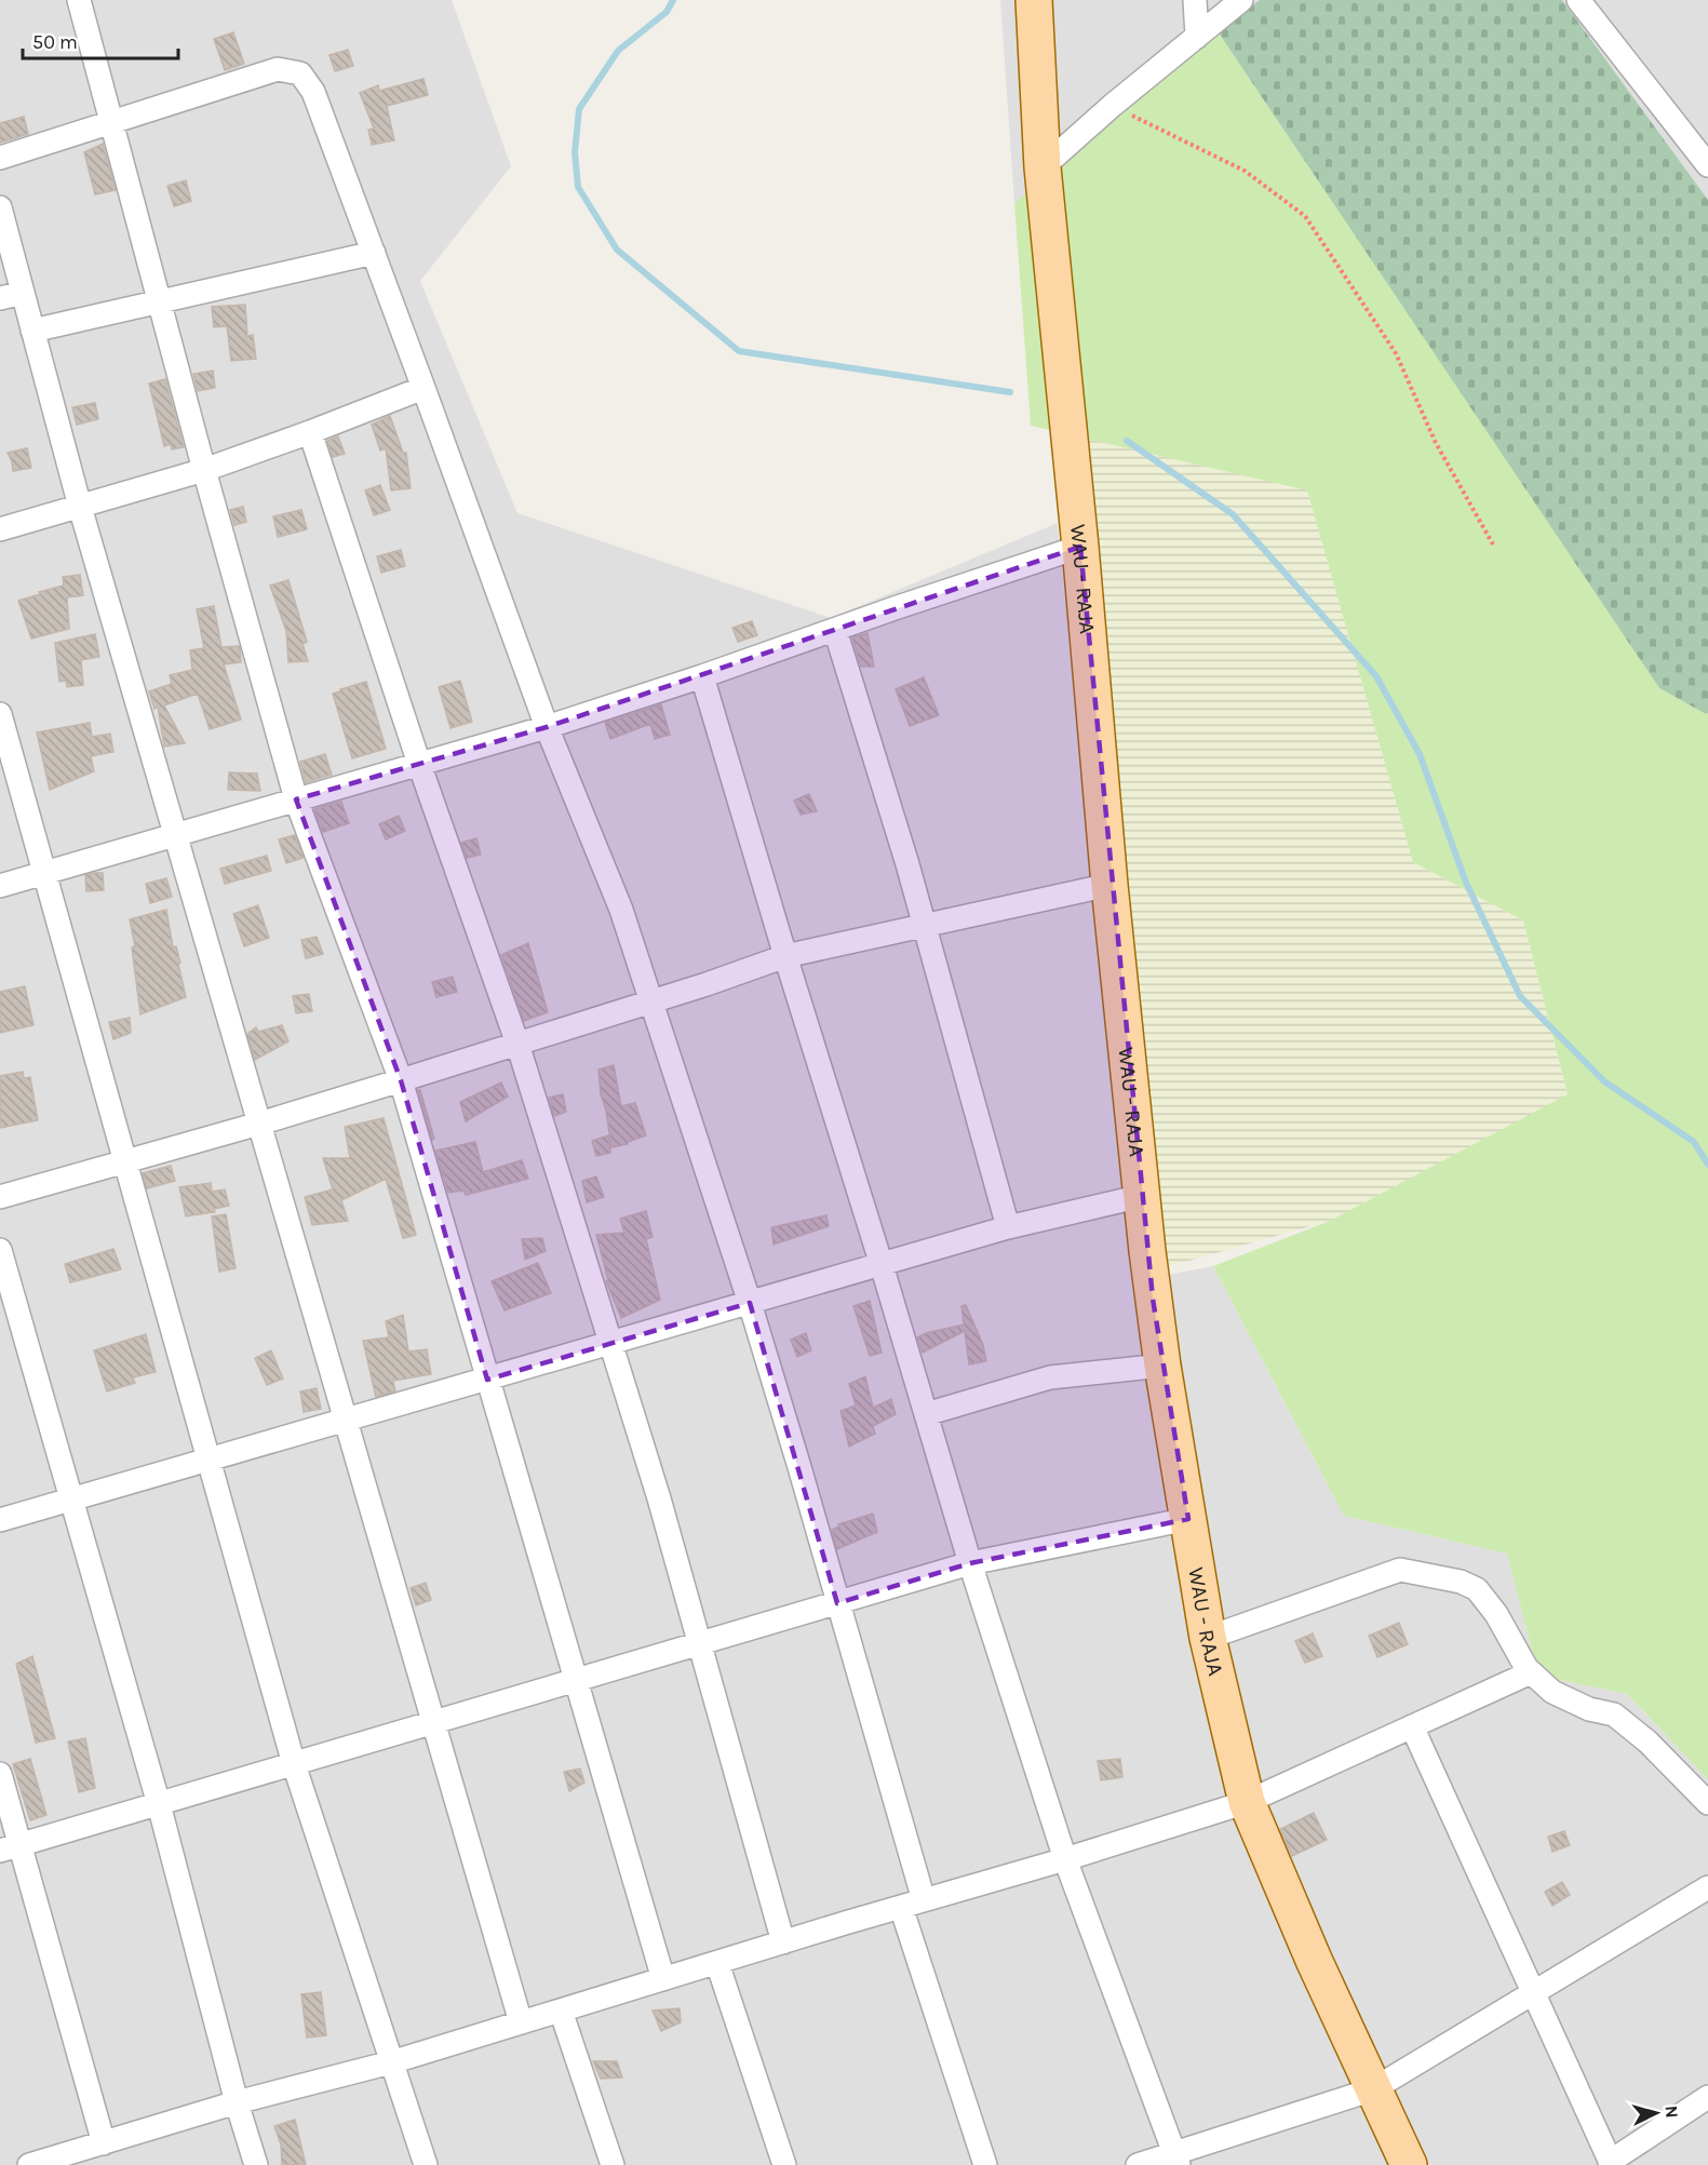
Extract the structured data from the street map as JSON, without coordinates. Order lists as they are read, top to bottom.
{
  "streets": {
    "main road": ["WAU - RAJA"]
  },
  "scale_bar": "50 m",
  "north": "right"
}
